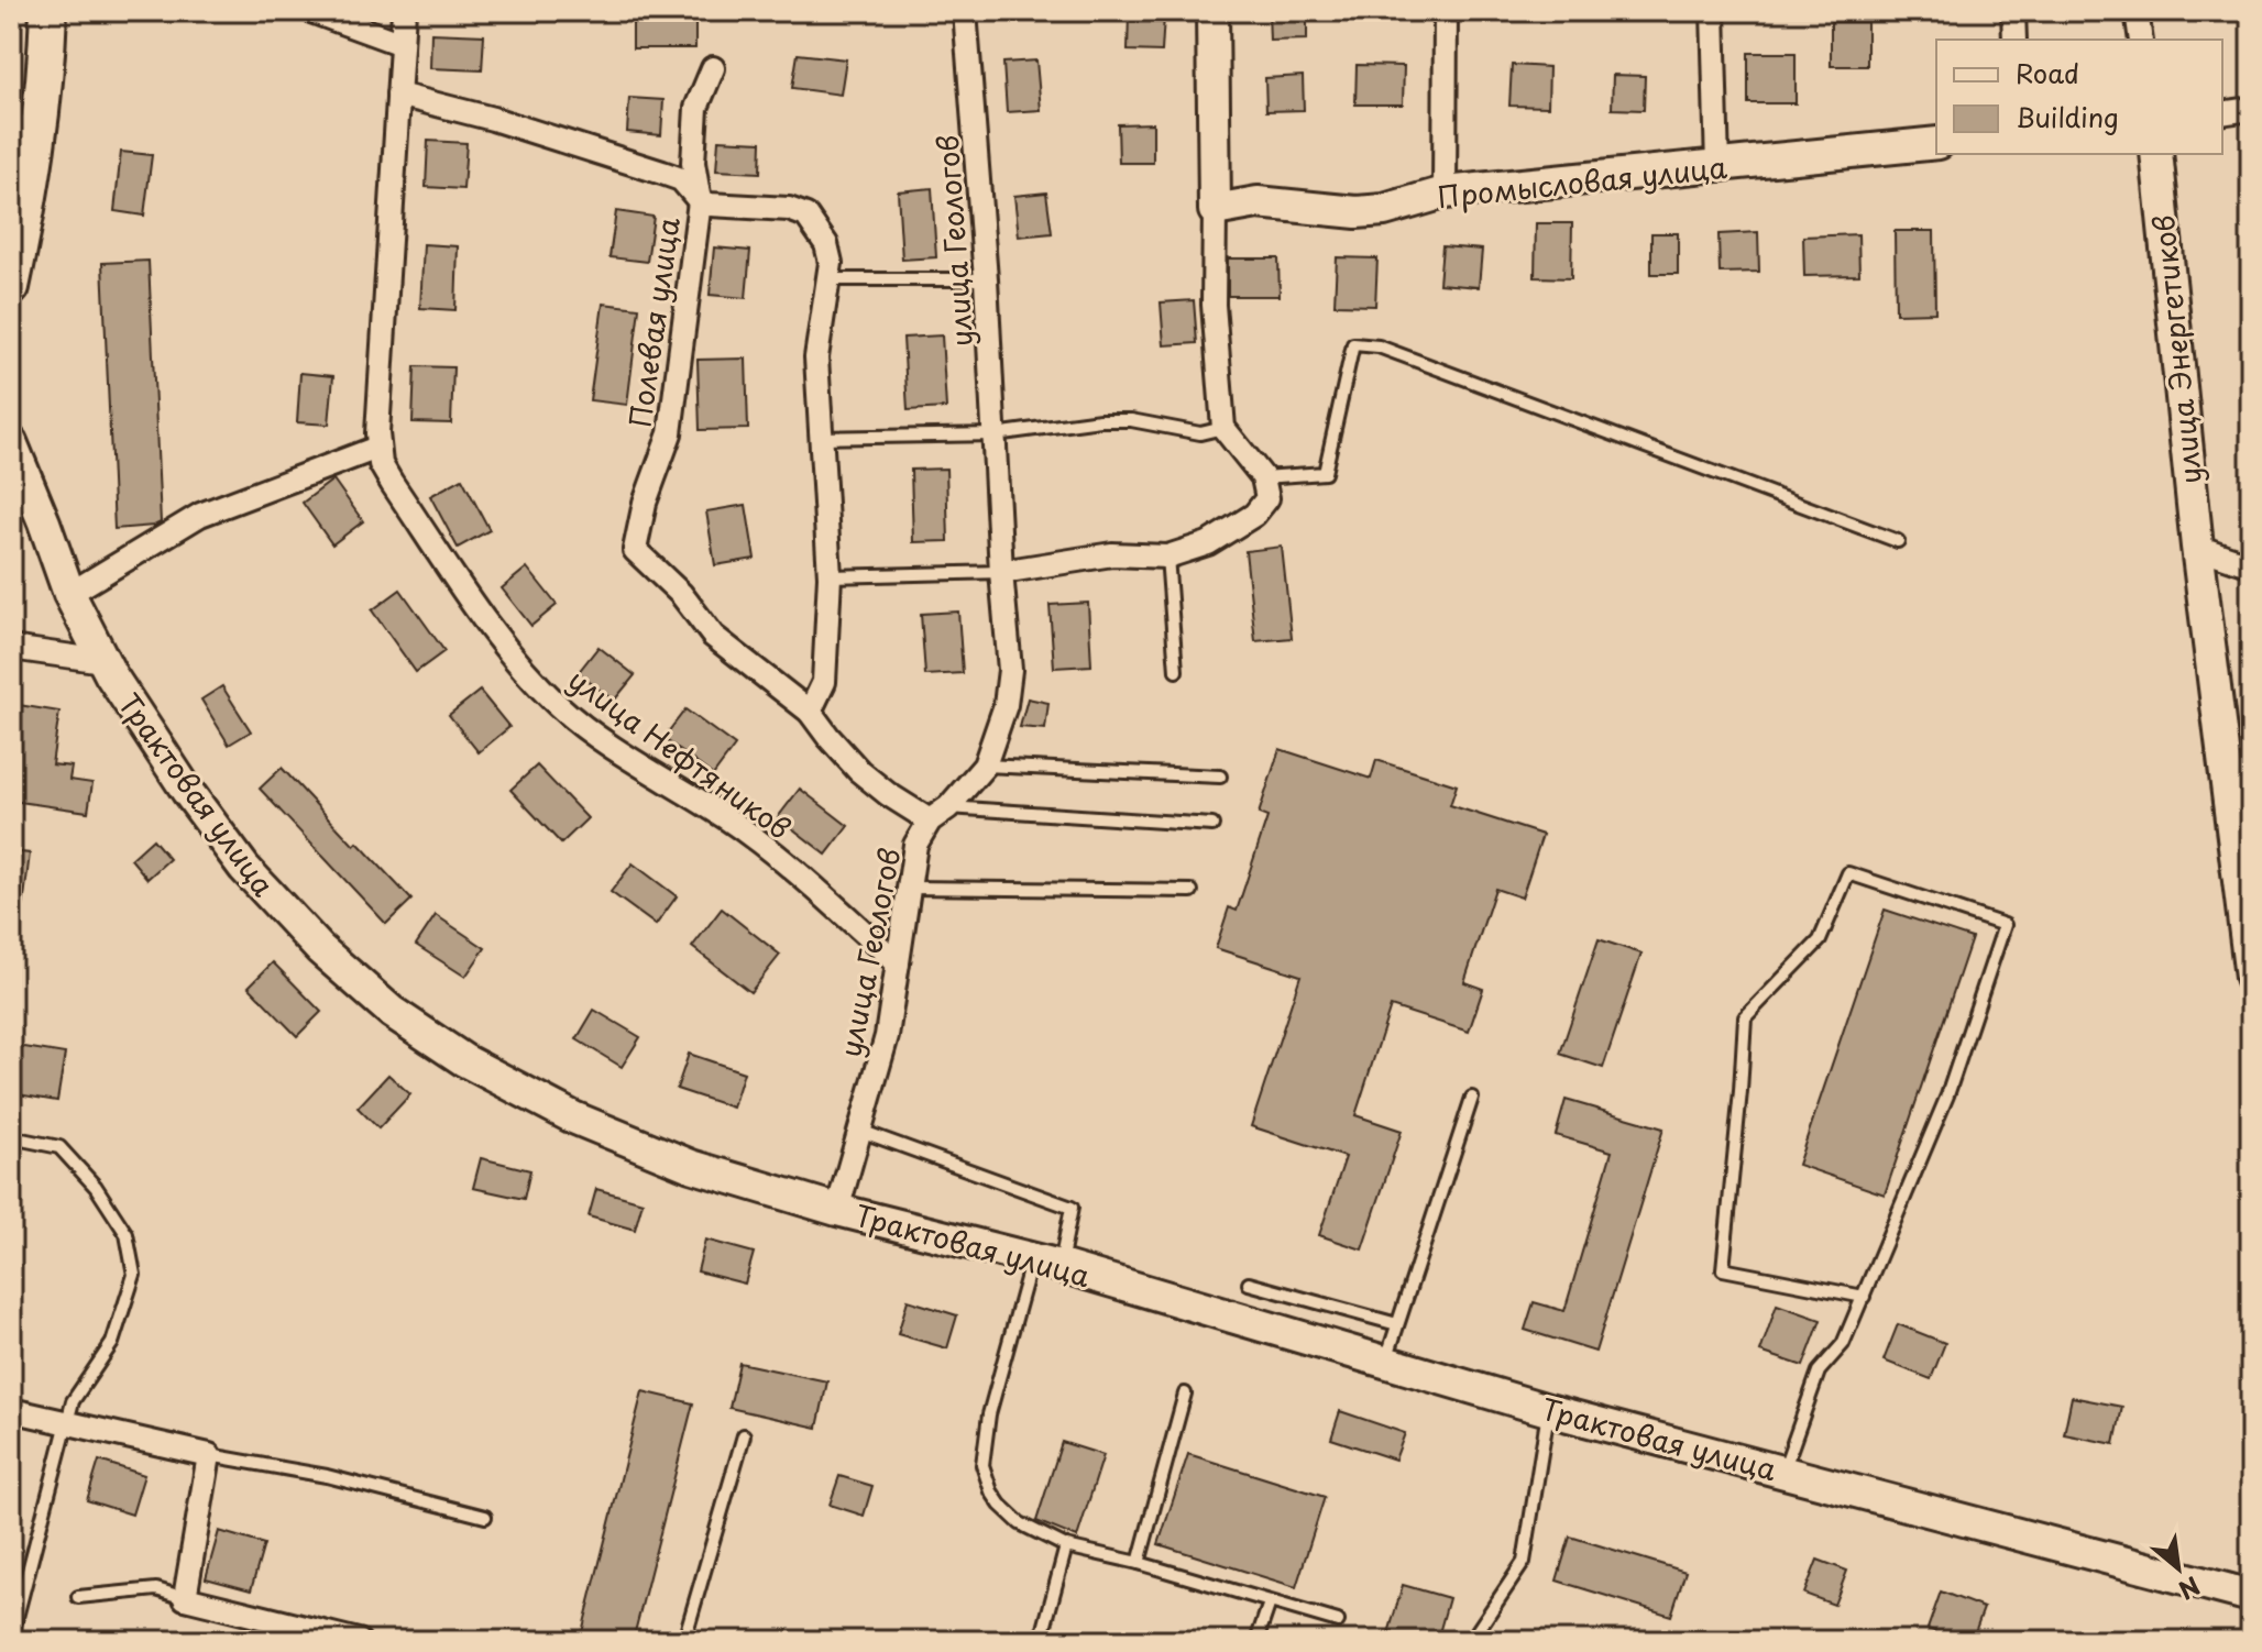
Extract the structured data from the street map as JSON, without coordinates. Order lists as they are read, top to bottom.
{
  "streets": {
    "street": [
      "Промысловая улица",
      "улица Геологов",
      "Полевая улица",
      "улица Энергетиков",
      "улица Нефтяников",
      "Трактовая улица"
    ]
  },
  "crossings": [
    ["улица Геологов", "Полевая улица"],
    ["улица Геологов", "улица Нефтяников"],
    ["улица Геологов", "Трактовая улица"]
  ],
  "legend": ["Road", "Building"],
  "north": "bottom right"
}
